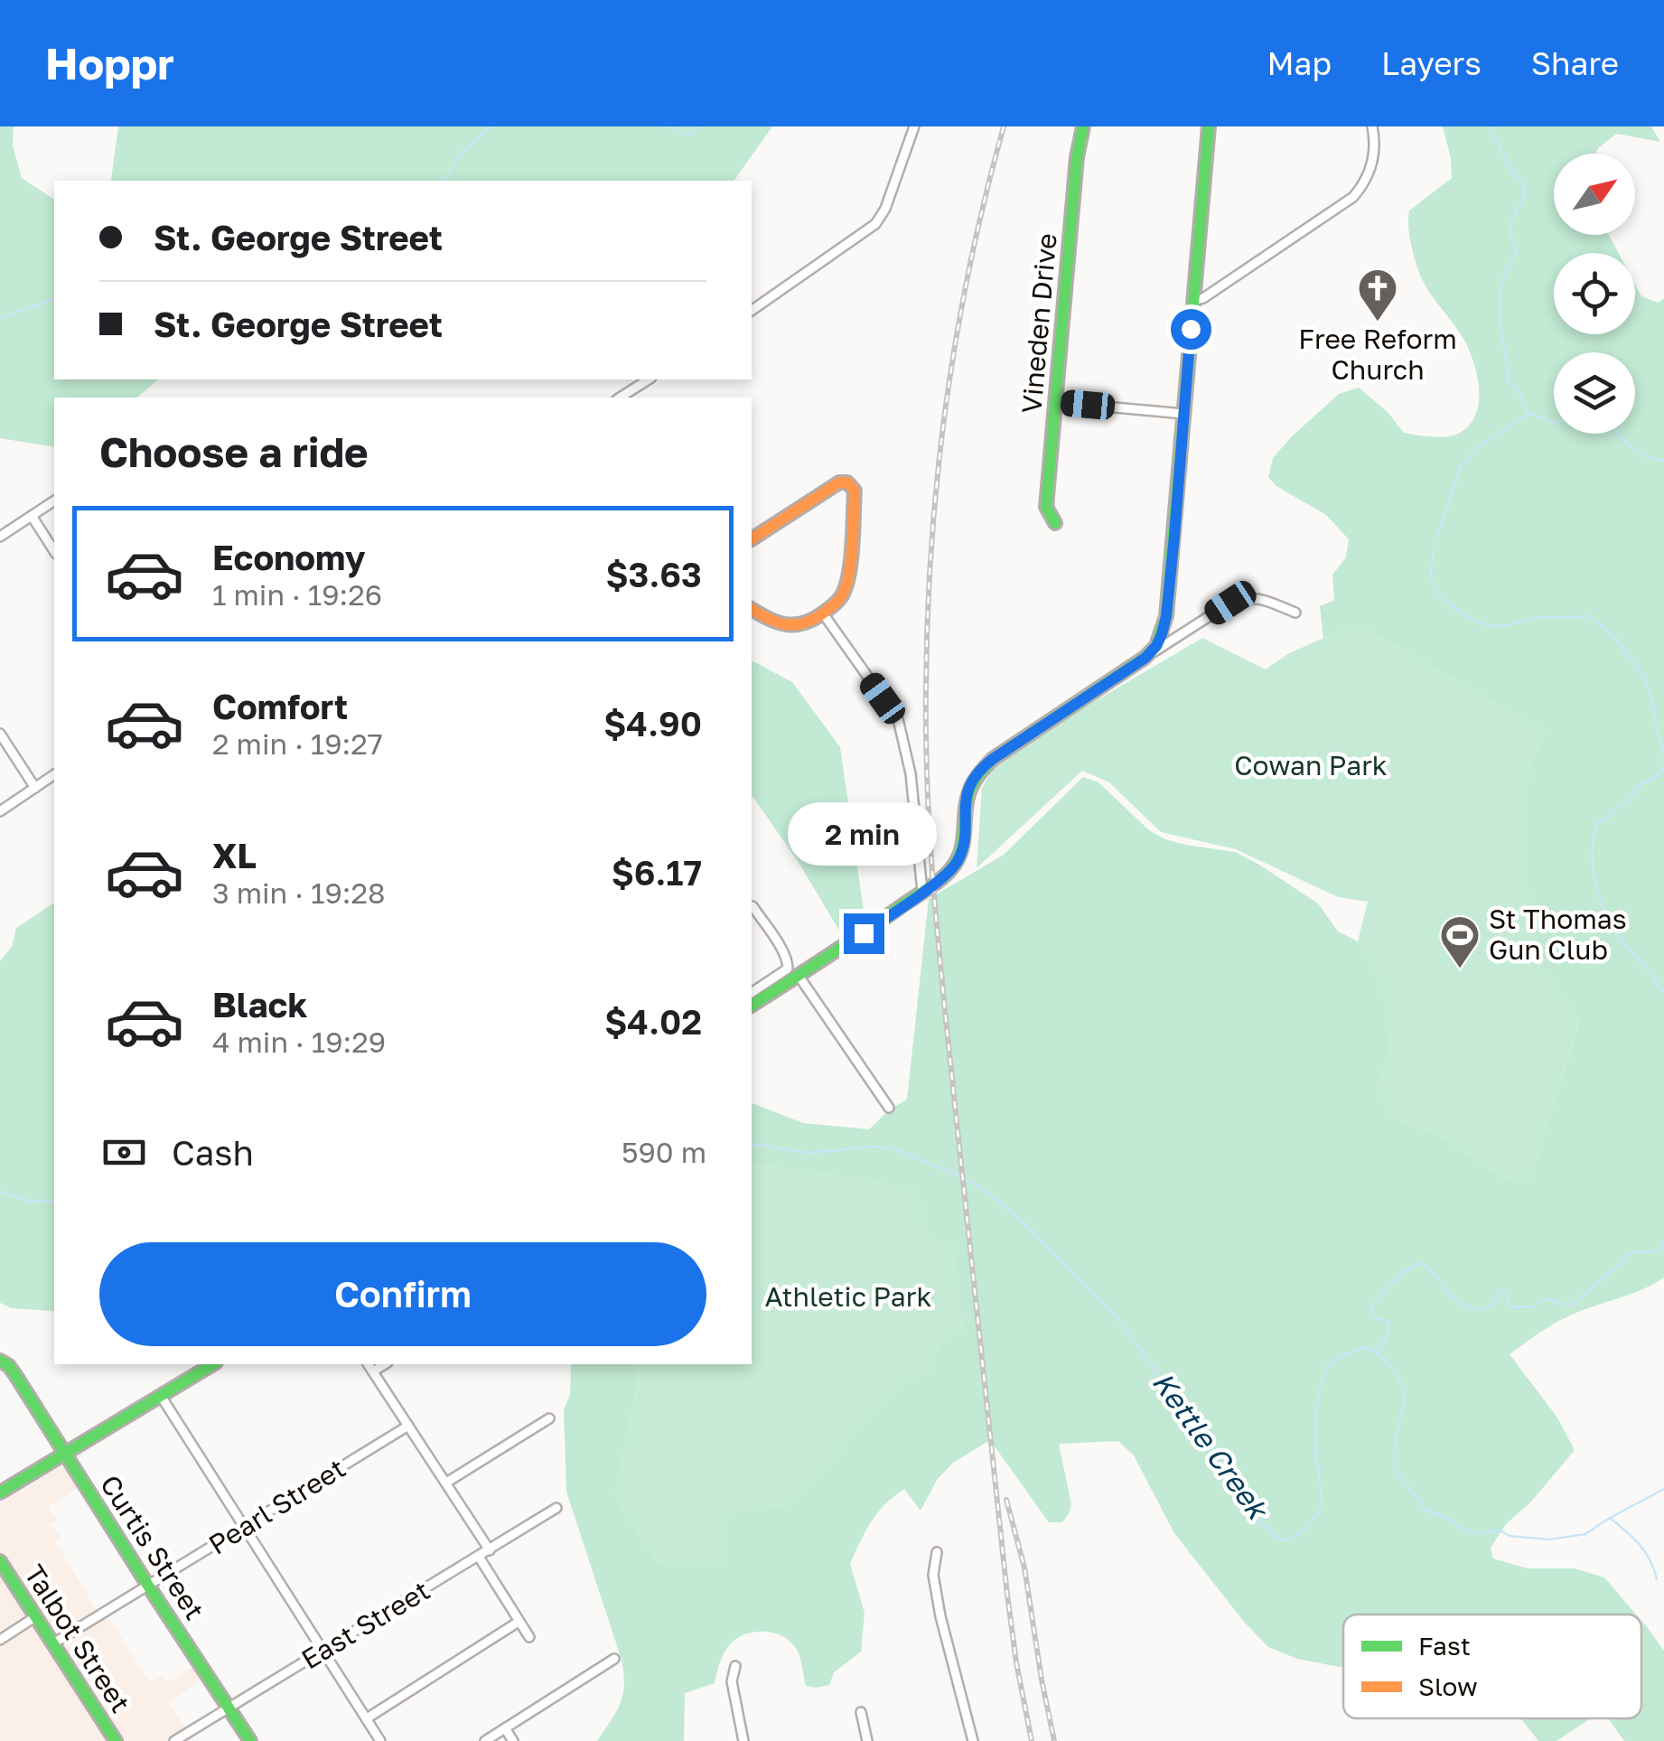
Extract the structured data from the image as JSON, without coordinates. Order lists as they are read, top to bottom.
{
  "streets": {
    "street": [
      "Vineden Drive",
      "Pearl Street",
      "Curtis Street",
      "East Street",
      "Talbot Street"
    ]
  },
  "crossings": [
    ["Pearl Street", "Curtis Street"],
    ["Pearl Street", "Talbot Street"],
    ["Curtis Street", "East Street"]
  ],
  "water": ["Kettle Creek"],
  "parks": ["Cowan Park", "Athletic Park"],
  "places": {
    "church": ["Free Reform Church"],
    "sports": ["St Thomas Gun Club"]
  },
  "legend": ["Fast", "Slow"],
  "north": "top right",
  "page": {
    "header": "Hoppr",
    "nav": ["Map", "Layers", "Share"],
    "banner": ["St. George Street", "St. George Street"],
    "heading": "Choose a ride",
    "list": [
      {
        "name": "Economy",
        "note": "1 min · 19:26",
        "value": "$3.63"
      },
      {
        "name": "Comfort",
        "note": "2 min · 19:27",
        "value": "$4.90"
      },
      {
        "name": "XL",
        "note": "3 min · 19:28",
        "value": "$6.17"
      },
      {
        "name": "Black",
        "note": "4 min · 19:29",
        "value": "$4.02"
      }
    ],
    "bubble": "2 min",
    "pay": ["Cash", "590 m"],
    "buttons": "Confirm"
  }
}
